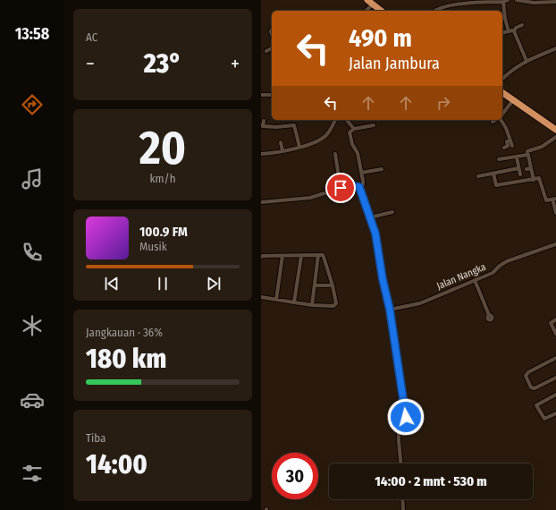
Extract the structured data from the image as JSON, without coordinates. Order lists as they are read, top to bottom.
{
  "streets": {
    "street": ["Jalan Nangka"]
  },
  "page": {
    "tabs": "13:58",
    "tile": [
      "AC",
      ["20", "km/h"],
      ["Jangkauan · 36%", "180 km"],
      ["Tiba", "14:00"]
    ],
    "turn": ["490 m", "Jalan Jambura"],
    "heat": ["−", "23°", "+"],
    "song": ["100.9 FM", "Musik"],
    "limit": "30",
    "trip": "14:00 · 2 mnt · 530 m"
  }
}
